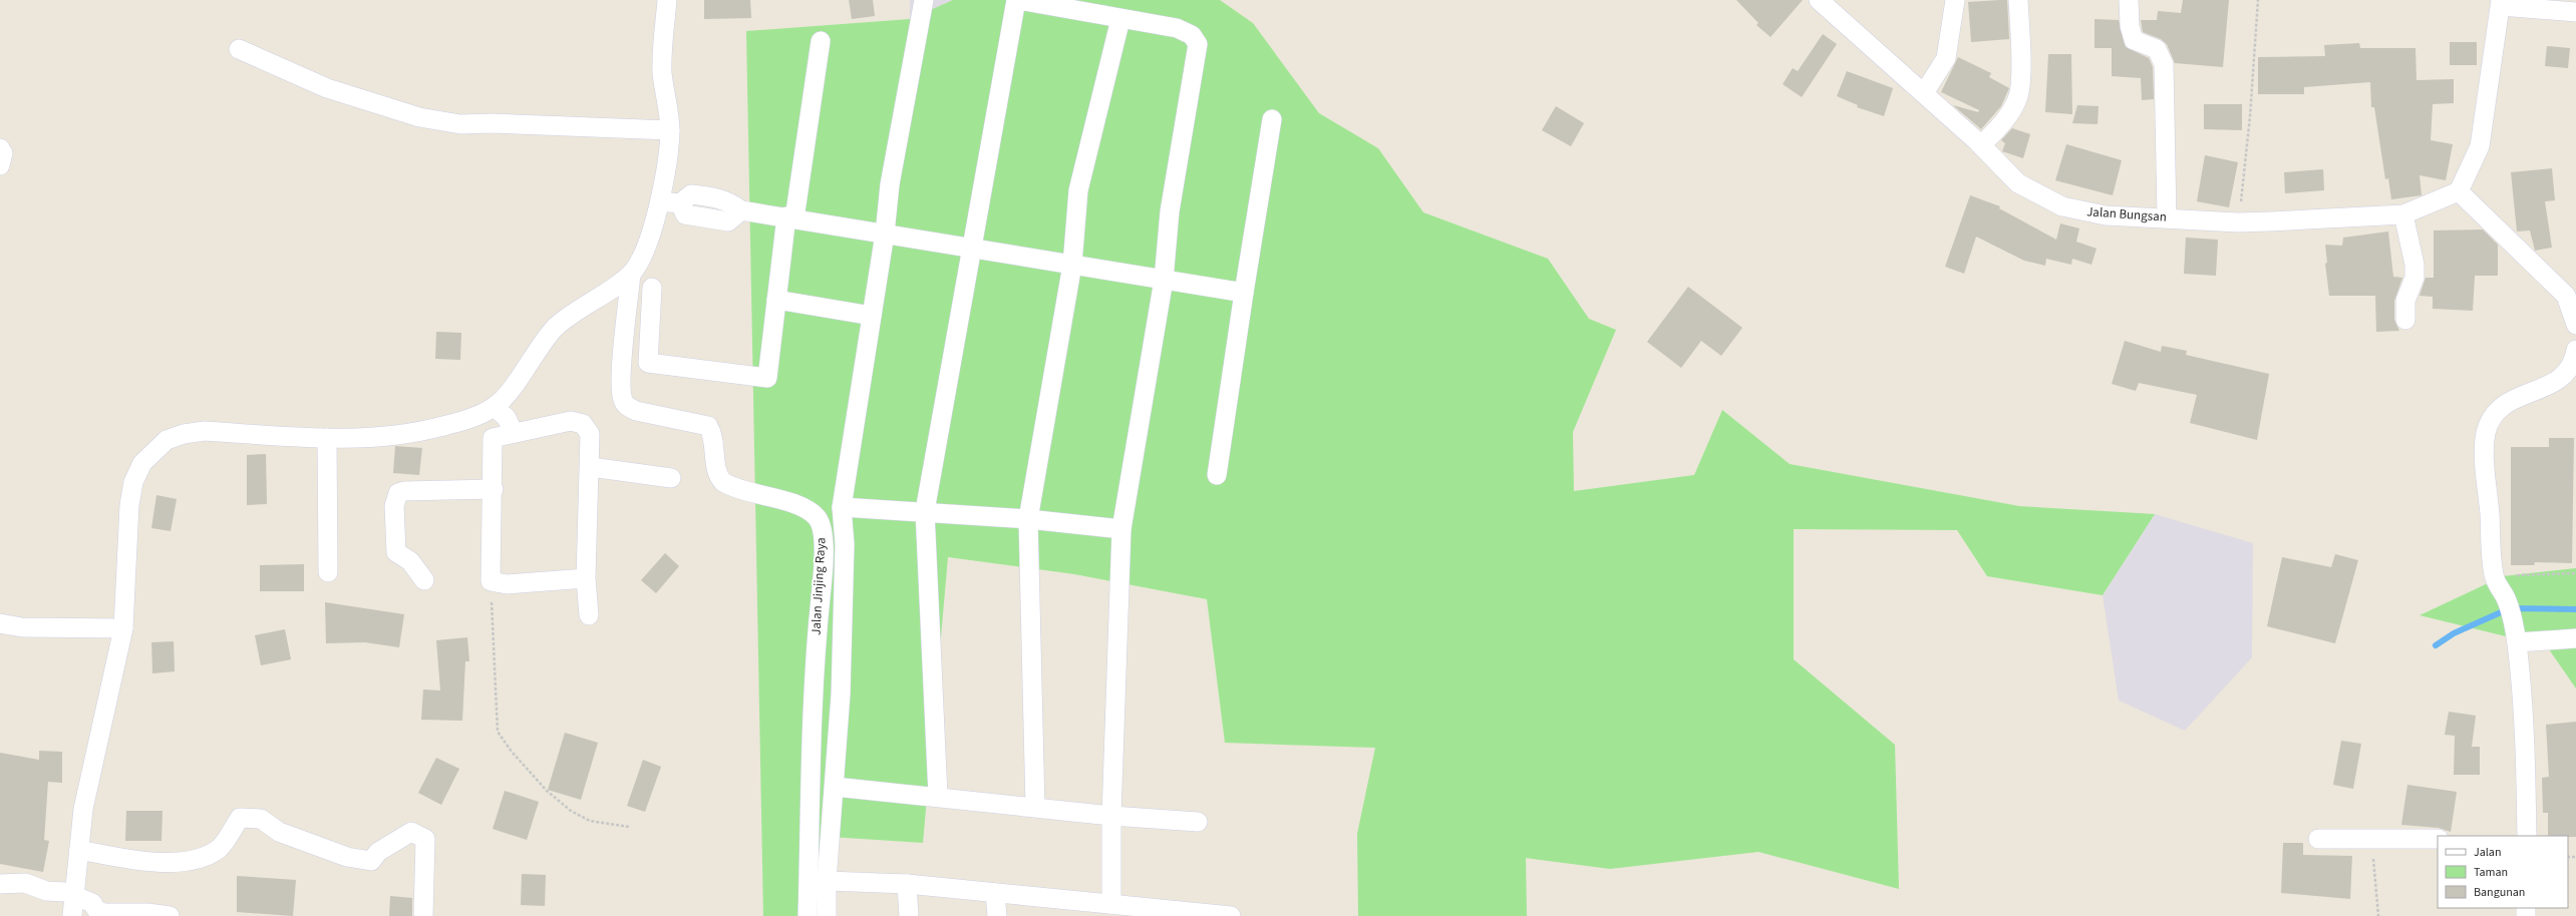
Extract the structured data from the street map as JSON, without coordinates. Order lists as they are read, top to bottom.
{
  "streets": {
    "street": ["Jalan Bungsan", "Jalan Jinjing Raya"]
  },
  "legend": ["Jalan", "Taman", "Bangunan"]
}
